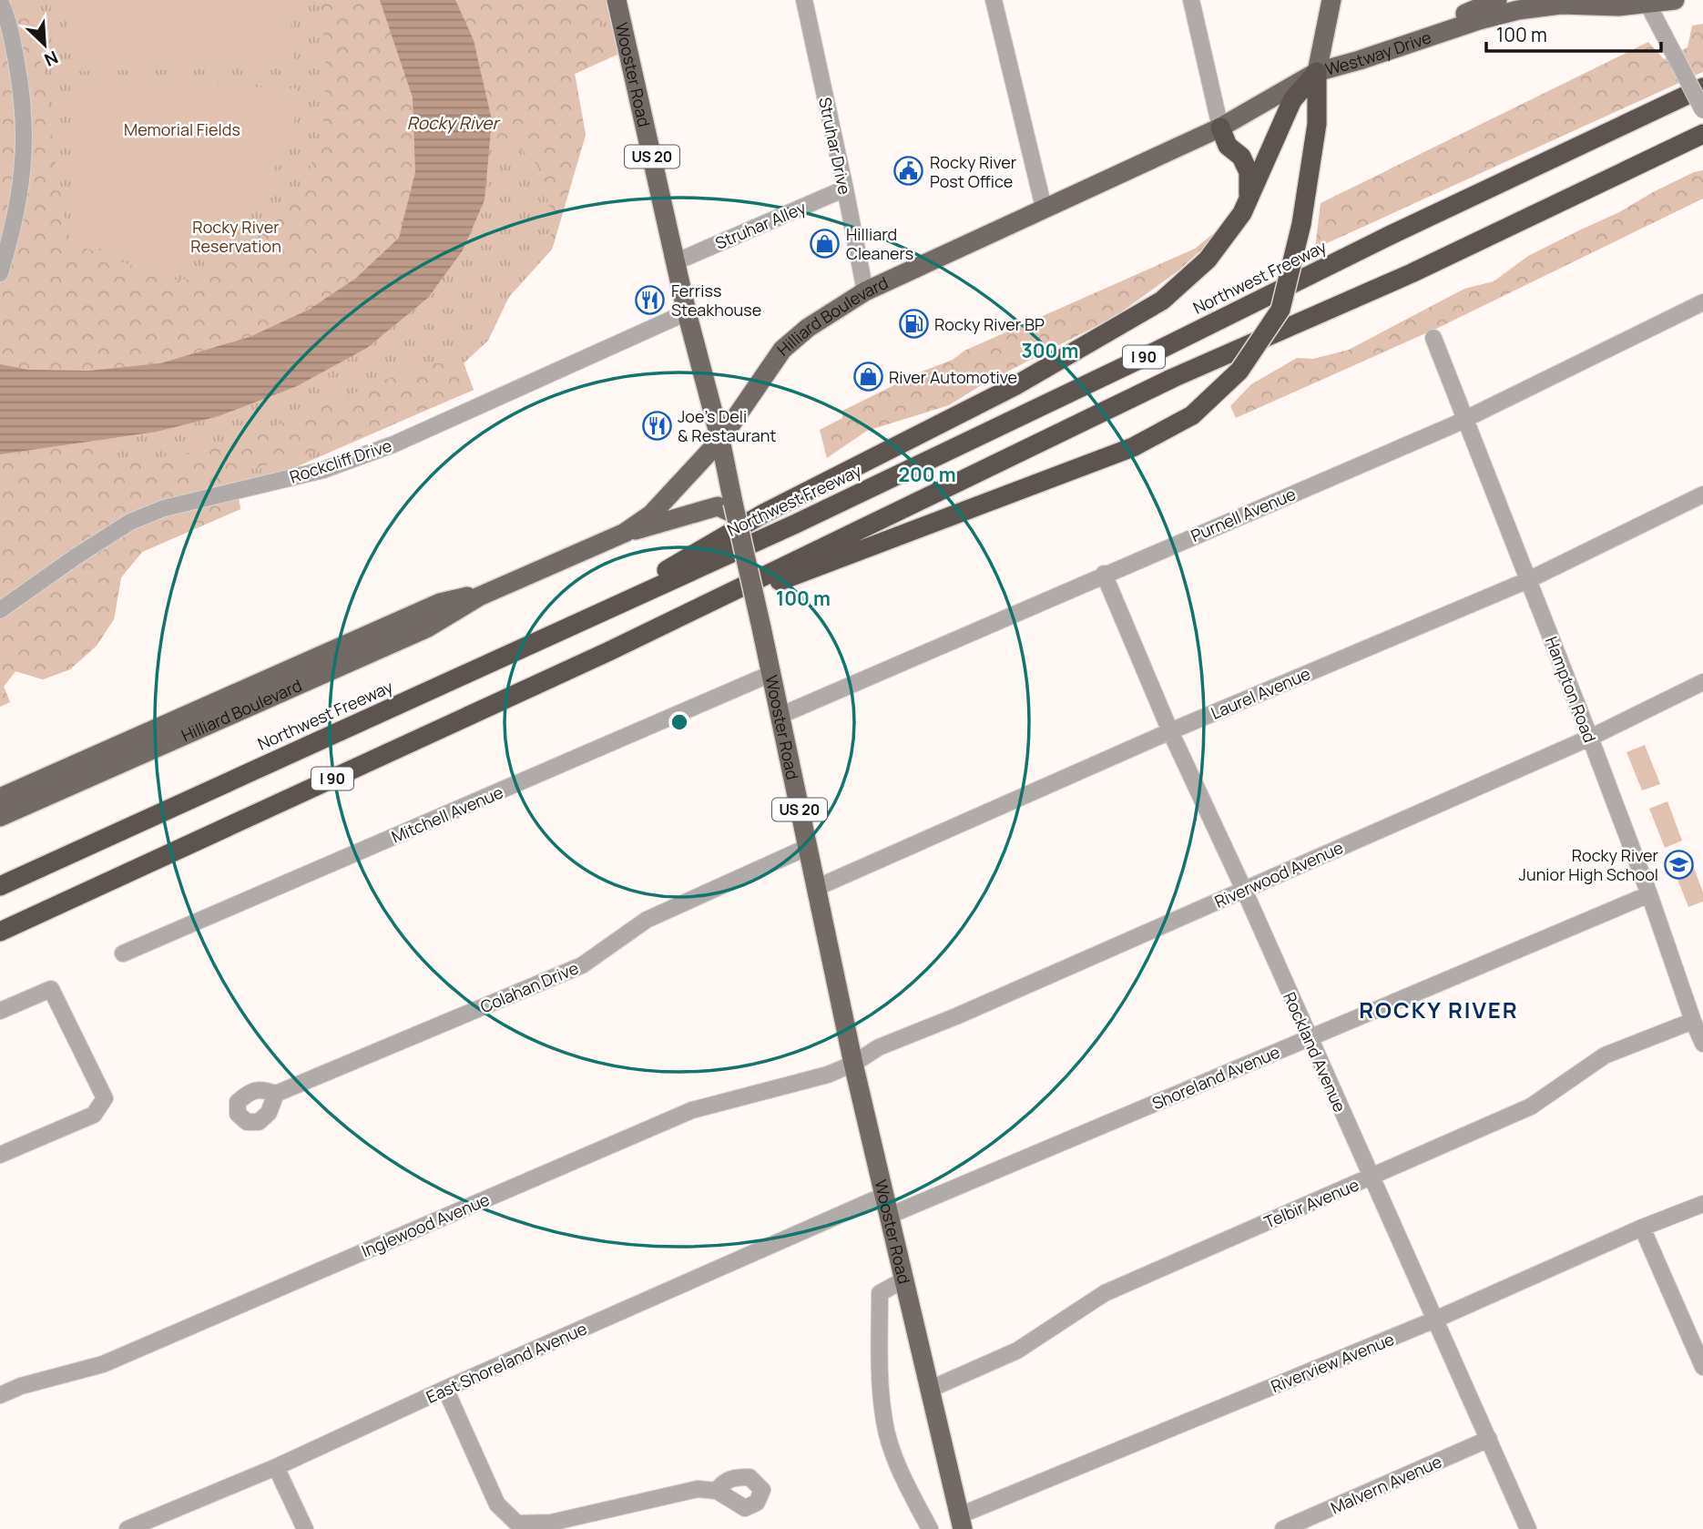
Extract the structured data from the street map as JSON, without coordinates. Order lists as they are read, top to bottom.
{
  "streets": {
    "highway": ["Northwest Freeway", "I 90"],
    "main road": [
      "Westway Drive",
      "Wooster Road",
      "US 20",
      "Hilliard Boulevard"
    ],
    "street": [
      "Struhar Drive",
      "Struhar Alley",
      "Rockcliff Drive",
      "Purnell Avenue",
      "Hampton Road",
      "Laurel Avenue",
      "Mitchell Avenue",
      "Riverwood Avenue",
      "Colahan Drive",
      "Rockland Avenue",
      "Shoreland Avenue",
      "Telbir Avenue",
      "Inglewood Avenue",
      "East Shoreland Avenue",
      "Riverview Avenue",
      "Malvern Avenue"
    ]
  },
  "crossings": [
    ["Westway Drive", "Hilliard Boulevard"],
    ["Wooster Road", "Struhar Alley"],
    ["Wooster Road", "Hilliard Boulevard"],
    ["Wooster Road", "Rockcliff Drive"],
    ["Wooster Road", "Purnell Avenue"],
    ["Wooster Road", "Laurel Avenue"],
    ["Wooster Road", "Mitchell Avenue"],
    ["Wooster Road", "Riverwood Avenue"],
    ["Wooster Road", "Colahan Drive"],
    ["Wooster Road", "Shoreland Avenue"],
    ["Wooster Road", "Telbir Avenue"],
    ["Wooster Road", "Inglewood Avenue"],
    ["Wooster Road", "East Shoreland Avenue"],
    ["Wooster Road", "Riverview Avenue"],
    ["Struhar Drive", "Struhar Alley"],
    ["Struhar Drive", "Hilliard Boulevard"],
    ["Purnell Avenue", "Hampton Road"],
    ["Purnell Avenue", "Rockland Avenue"],
    ["Hampton Road", "Laurel Avenue"],
    ["Hampton Road", "Riverwood Avenue"],
    ["Hampton Road", "Shoreland Avenue"],
    ["Hampton Road", "Telbir Avenue"],
    ["Laurel Avenue", "Rockland Avenue"],
    ["Riverwood Avenue", "Rockland Avenue"],
    ["Riverwood Avenue", "Inglewood Avenue"],
    ["Rockland Avenue", "Shoreland Avenue"],
    ["Rockland Avenue", "Telbir Avenue"],
    ["Rockland Avenue", "Riverview Avenue"],
    ["Rockland Avenue", "Malvern Avenue"]
  ],
  "districts": ["ROCKY RIVER"],
  "water": ["Rocky River"],
  "parks": ["Memorial Fields", "Rocky River Reservation"],
  "places": {
    "public building": ["Rocky River Post Office"],
    "shop": ["Hilliard Cleaners", "River Automotive"],
    "restaurant": ["Ferriss Steakhouse", "Joe's Deli & Restaurant"],
    "fuel station": ["Rocky River BP"],
    "school or university": ["Rocky River Junior High School"]
  },
  "scale_bar": "100 m",
  "north": "bottom right",
  "rings": ["300 m", "200 m", "100 m"]
}
